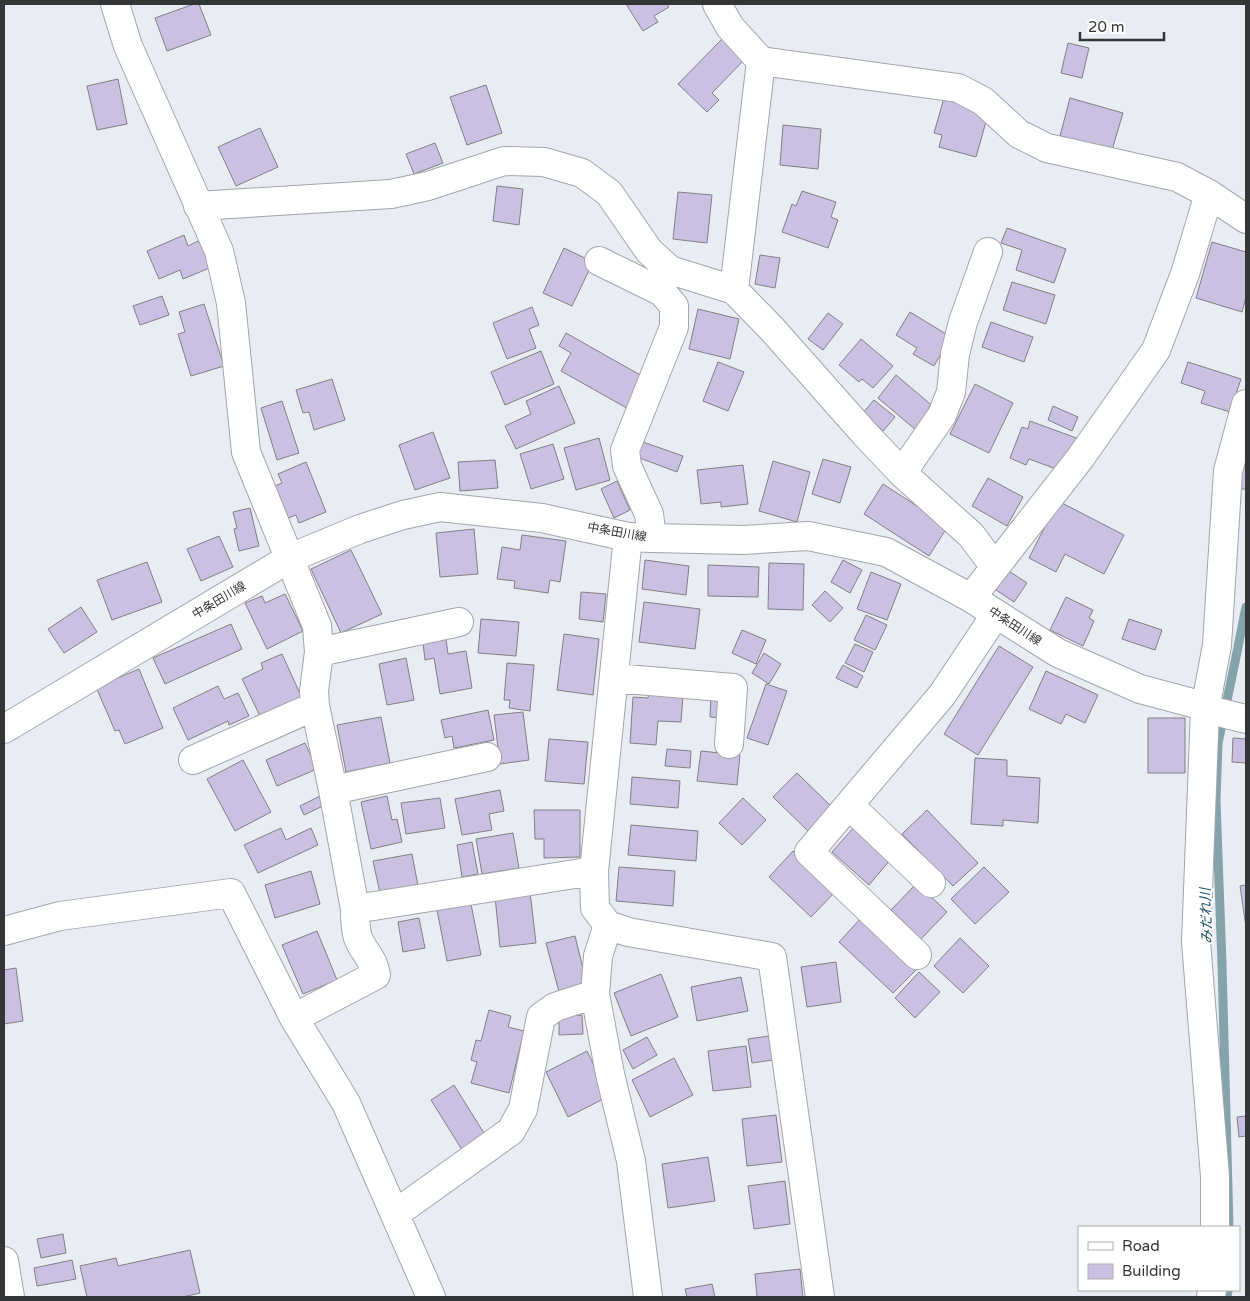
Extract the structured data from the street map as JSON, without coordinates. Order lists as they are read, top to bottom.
{
  "streets": {
    "street": ["中条田川線"]
  },
  "water": ["みだれ川"],
  "legend": ["Road", "Building"],
  "scale_bar": "20 m"
}
